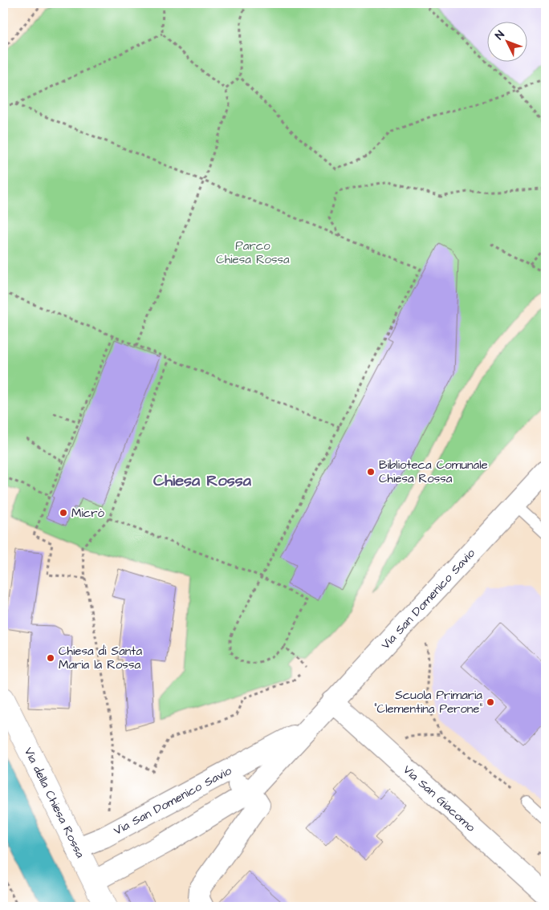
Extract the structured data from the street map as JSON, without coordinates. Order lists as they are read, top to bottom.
{
  "streets": {
    "main road": ["Via della Chiesa Rossa"],
    "street": ["Via San Domenico Savio", "Via San Giacomo"]
  },
  "crossings": [
    ["Via San Domenico Savio", "Via San Giacomo"],
    ["Via San Domenico Savio", "Via della Chiesa Rossa"]
  ],
  "districts": ["Chiesa Rossa"],
  "parks": ["Parco Chiesa Rossa"],
  "places": [
    "Biblioteca Comunale Chiesa Rossa",
    "Micrò",
    "Chiesa di Santa Maria la Rossa",
    "Scuola Primaria \"Clementina Perone\""
  ],
  "north": "top left"
}
